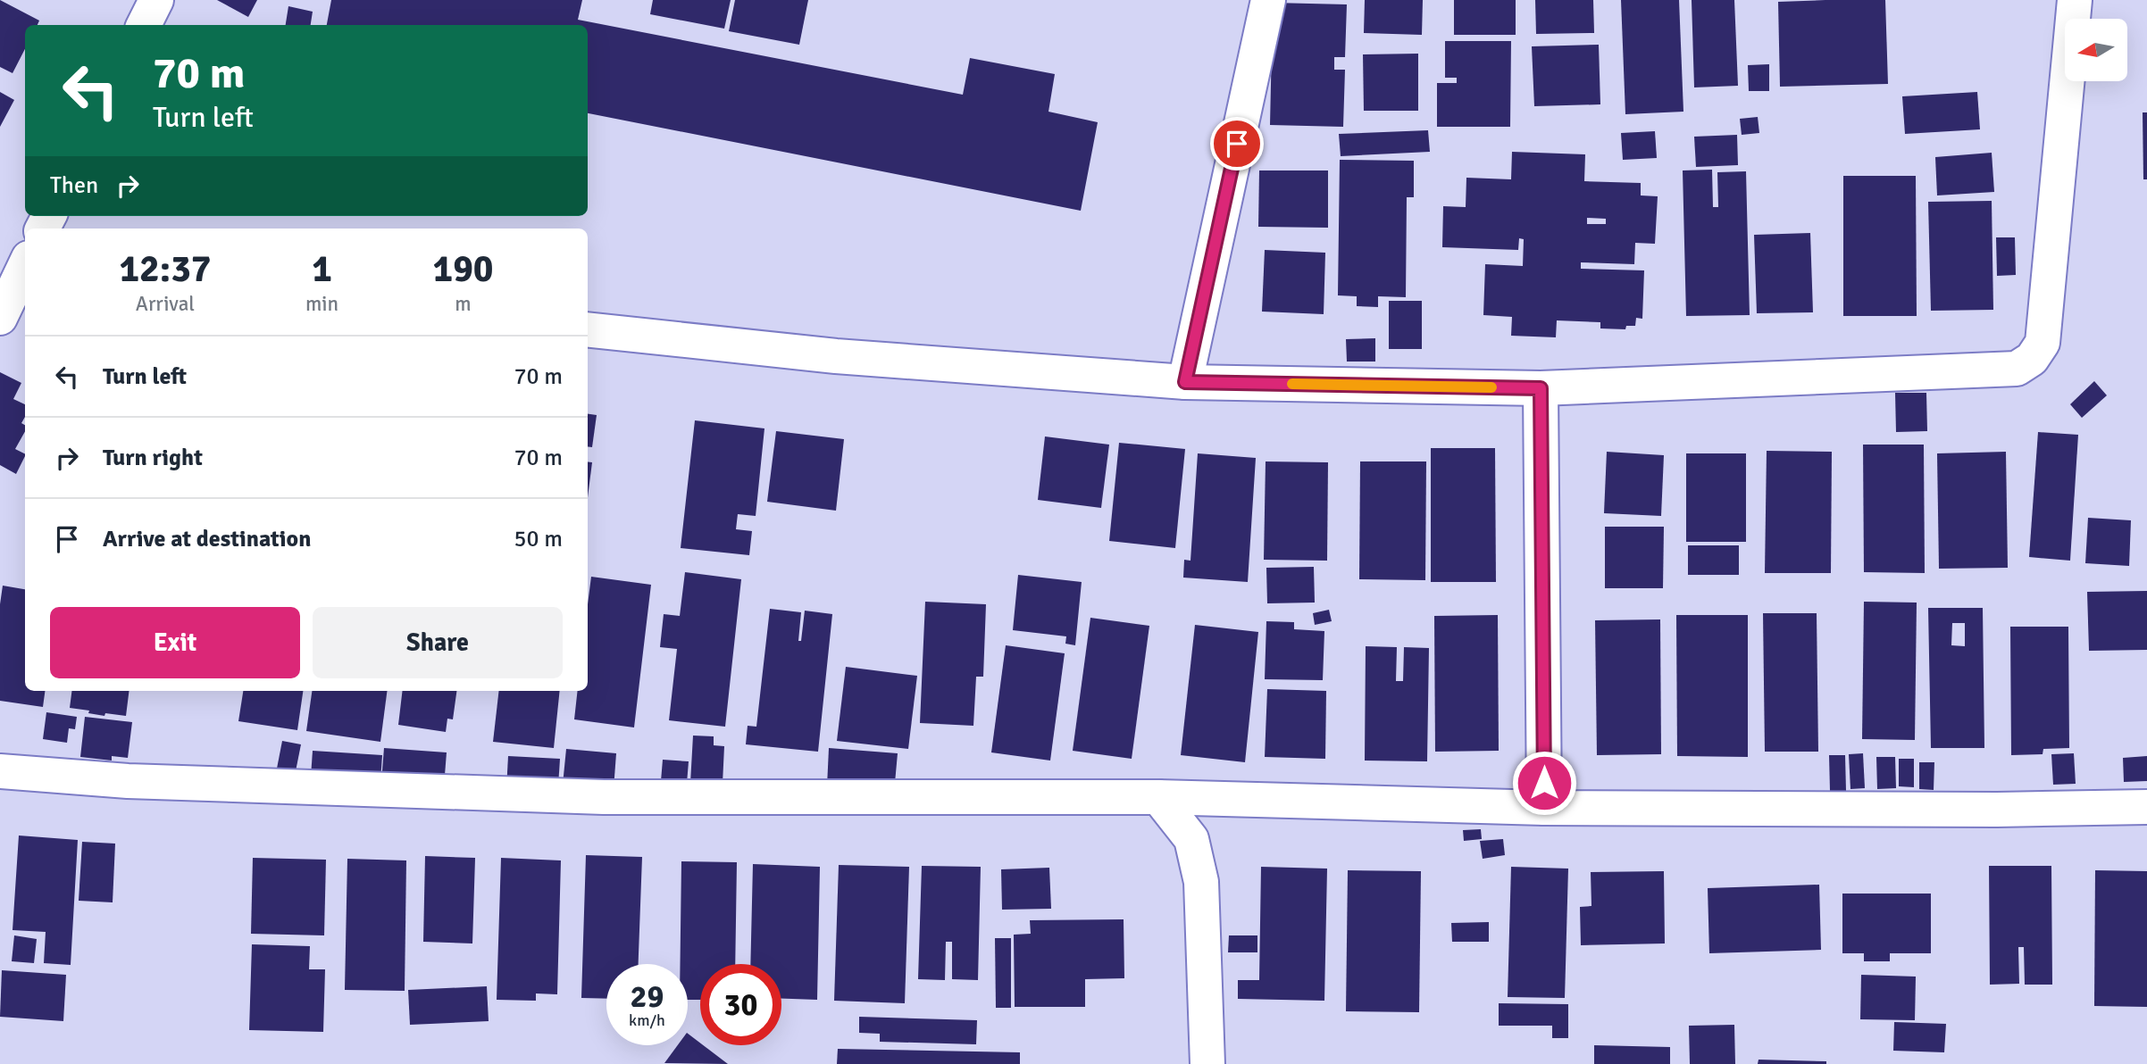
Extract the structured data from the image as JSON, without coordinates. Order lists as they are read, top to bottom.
{
  "north": "left",
  "page": {
    "turn": ["70 m", "Turn left"],
    "then": "Then",
    "eta": [
      "12:37",
      "Arrival",
      "1",
      "min",
      "190",
      "m"
    ],
    "list": [
      {
        "name": "Turn left",
        "value": "70 m"
      },
      {
        "name": "Turn right",
        "value": "70 m"
      },
      {
        "name": "Arrive at destination",
        "value": "50 m"
      }
    ],
    "buttons": ["Exit", "Share"],
    "speed": "29 km/h",
    "limit": "30"
  }
}
